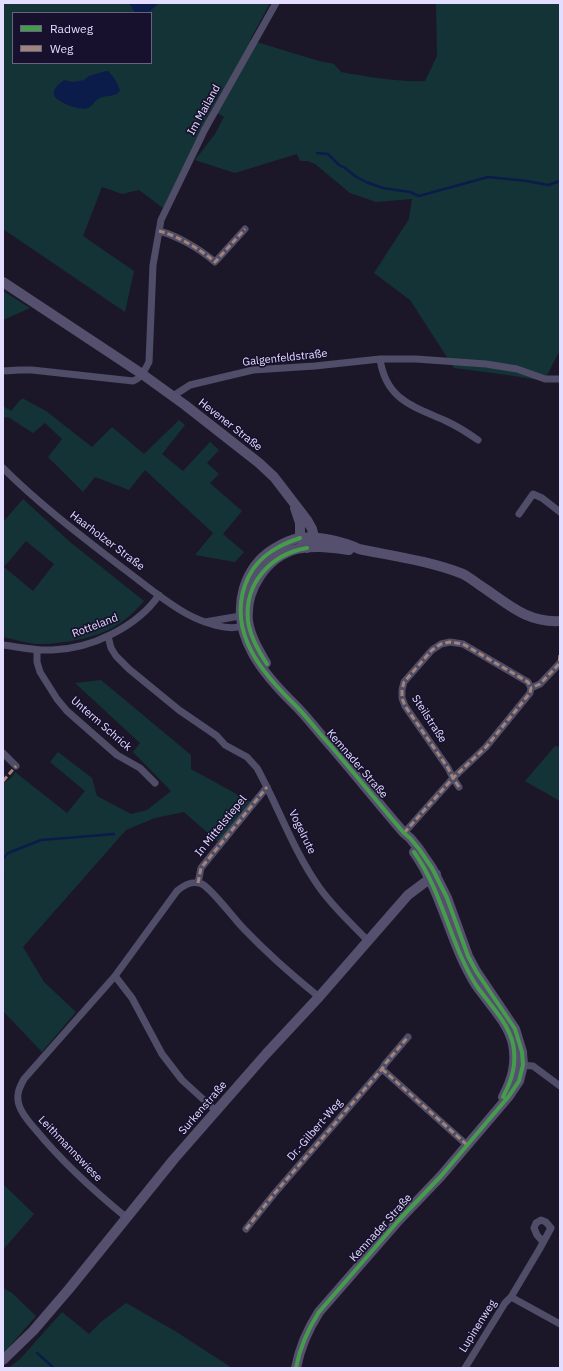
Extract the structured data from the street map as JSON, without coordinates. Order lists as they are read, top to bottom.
{
  "streets": {
    "main road": ["Hevener Straße", "Kemnader Straße", "Surkenstraße"],
    "street": [
      "Im Mailand",
      "Galgenfeldstraße",
      "Haarholzer Straße",
      "Rotteland",
      "Steilstraße",
      "Unterm Schrick",
      "In Mittelstiepel",
      "Vogelrute",
      "Dr.-Gilbert-Weg",
      "Leithmannswiese",
      "Lupinenweg"
    ]
  },
  "crossings": [
    ["Im Mailand", "Hevener Straße"],
    ["Galgenfeldstraße", "Hevener Straße"],
    ["Hevener Straße", "Kemnader Straße"],
    ["Haarholzer Straße", "Rotteland"],
    ["Haarholzer Straße", "Kemnader Straße"],
    ["Rotteland", "Unterm Schrick"],
    ["Rotteland", "Vogelrute"],
    ["Kemnader Straße", "Surkenstraße"],
    ["In Mittelstiepel", "Vogelrute"],
    ["In Mittelstiepel", "Leithmannswiese"],
    ["Vogelrute", "Surkenstraße"],
    ["Surkenstraße", "Leithmannswiese"]
  ],
  "legend": ["Radweg", "Weg"]
}
